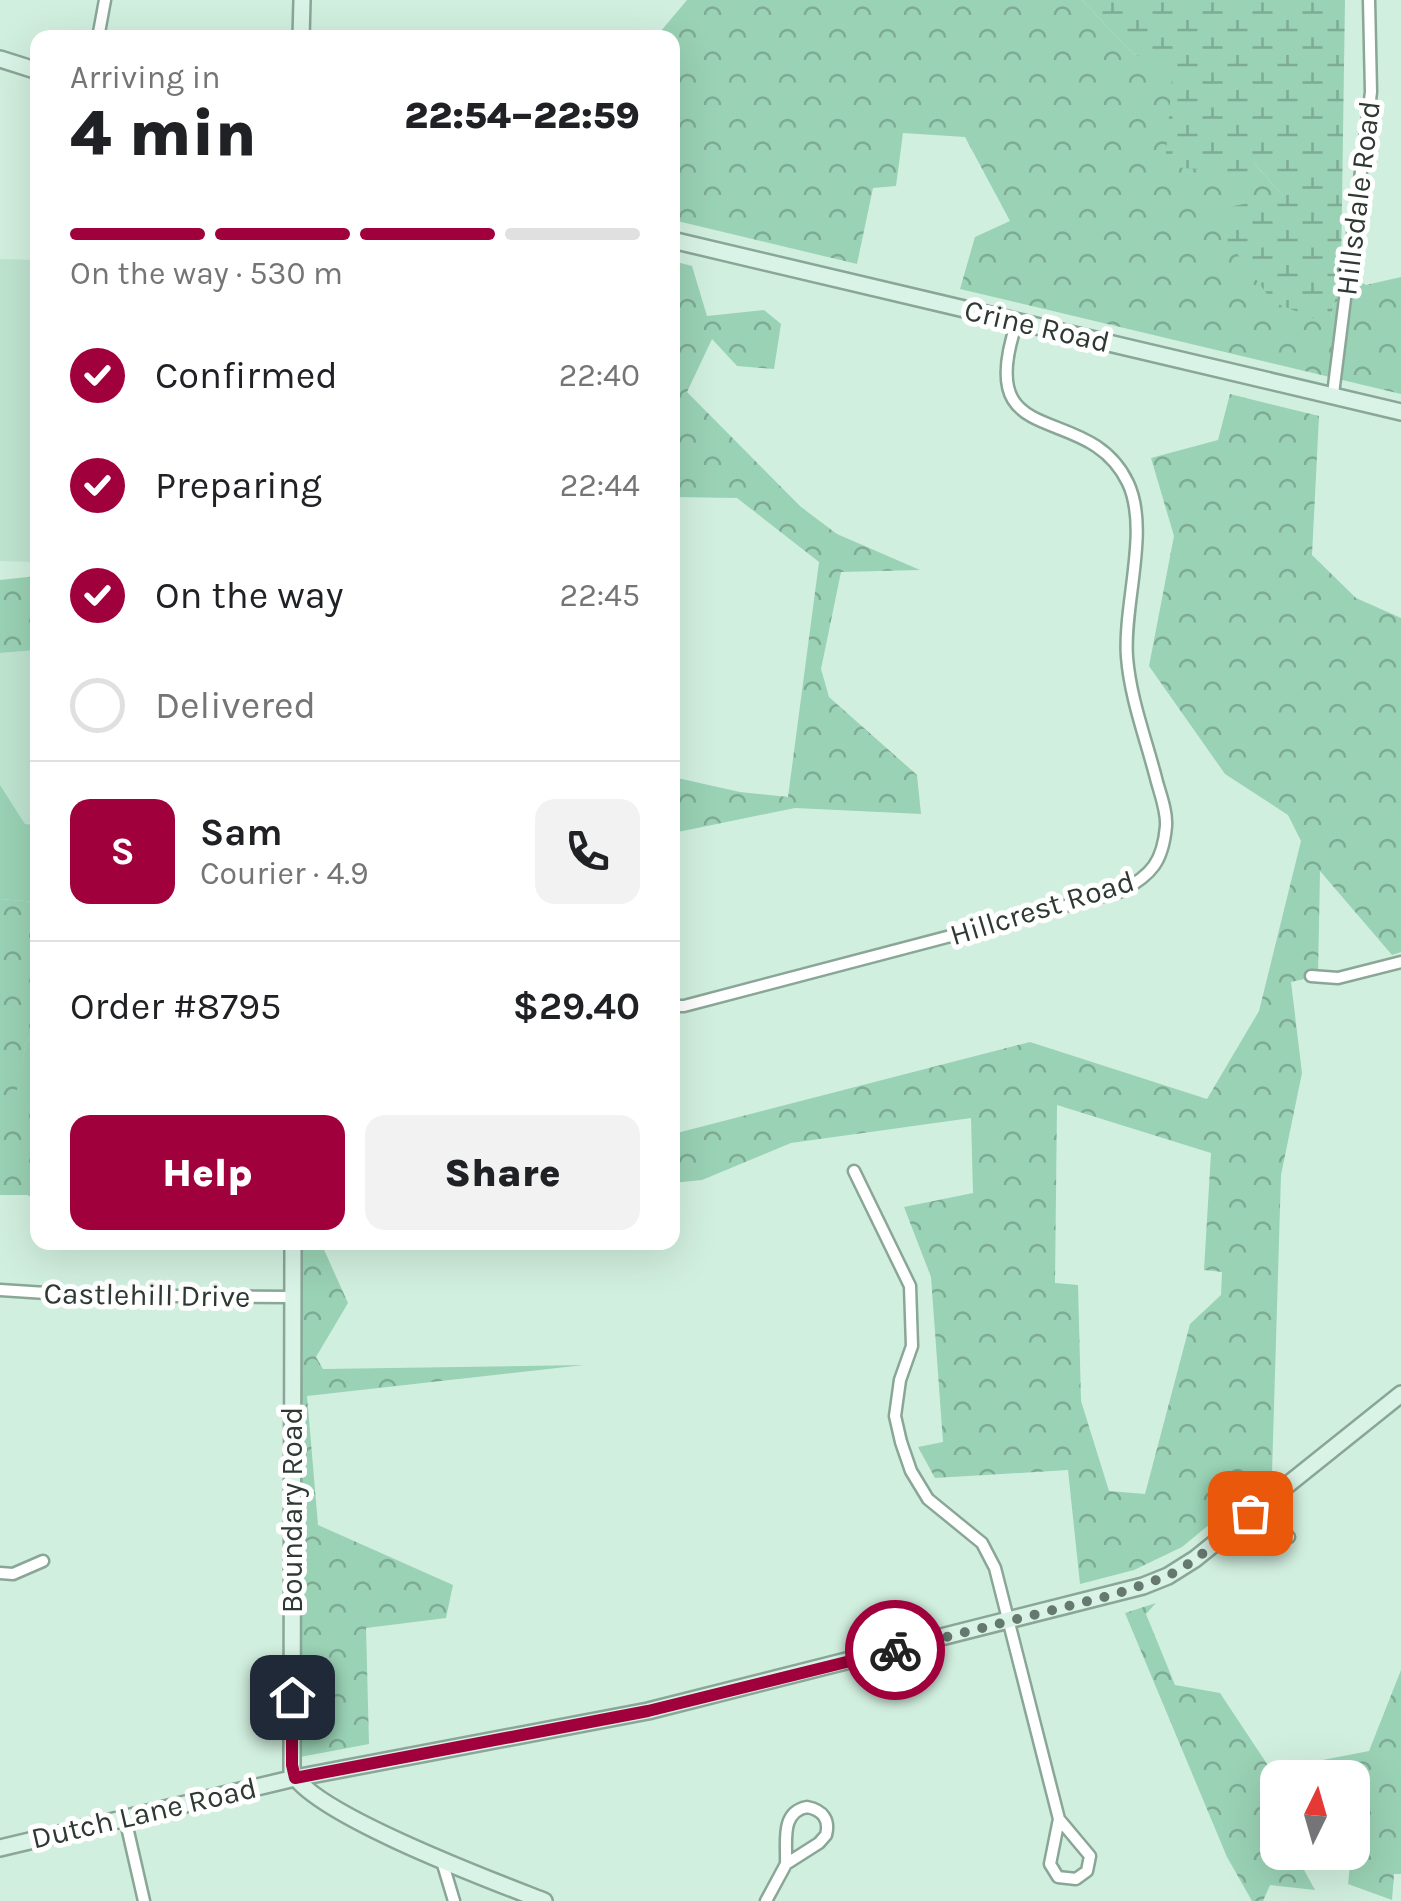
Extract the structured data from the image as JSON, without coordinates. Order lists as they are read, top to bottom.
{
  "streets": {
    "street": [
      "Hillsdale Road",
      "Crine Road",
      "Hillcrest Road",
      "Castlehill Drive",
      "Boundary Road",
      "Dutch Lane Road"
    ]
  },
  "crossings": [
    ["Hillsdale Road", "Crine Road"],
    ["Crine Road", "Hillcrest Road"],
    ["Castlehill Drive", "Boundary Road"],
    ["Boundary Road", "Dutch Lane Road"]
  ],
  "north": "top",
  "page": {
    "heading": ["4 min", "Arriving in", "22:54–22:59"],
    "panel": [
      "Sam",
      "Courier · 4.9",
      "Order #8795",
      "$29.40"
    ],
    "bar": "On the way · 530 m",
    "list": [
      ["Confirmed", "22:40"],
      ["Preparing", "22:44"],
      ["On the way", "22:45"],
      "Delivered"
    ],
    "round": "S",
    "buttons": ["Help", "Share"]
  }
}
